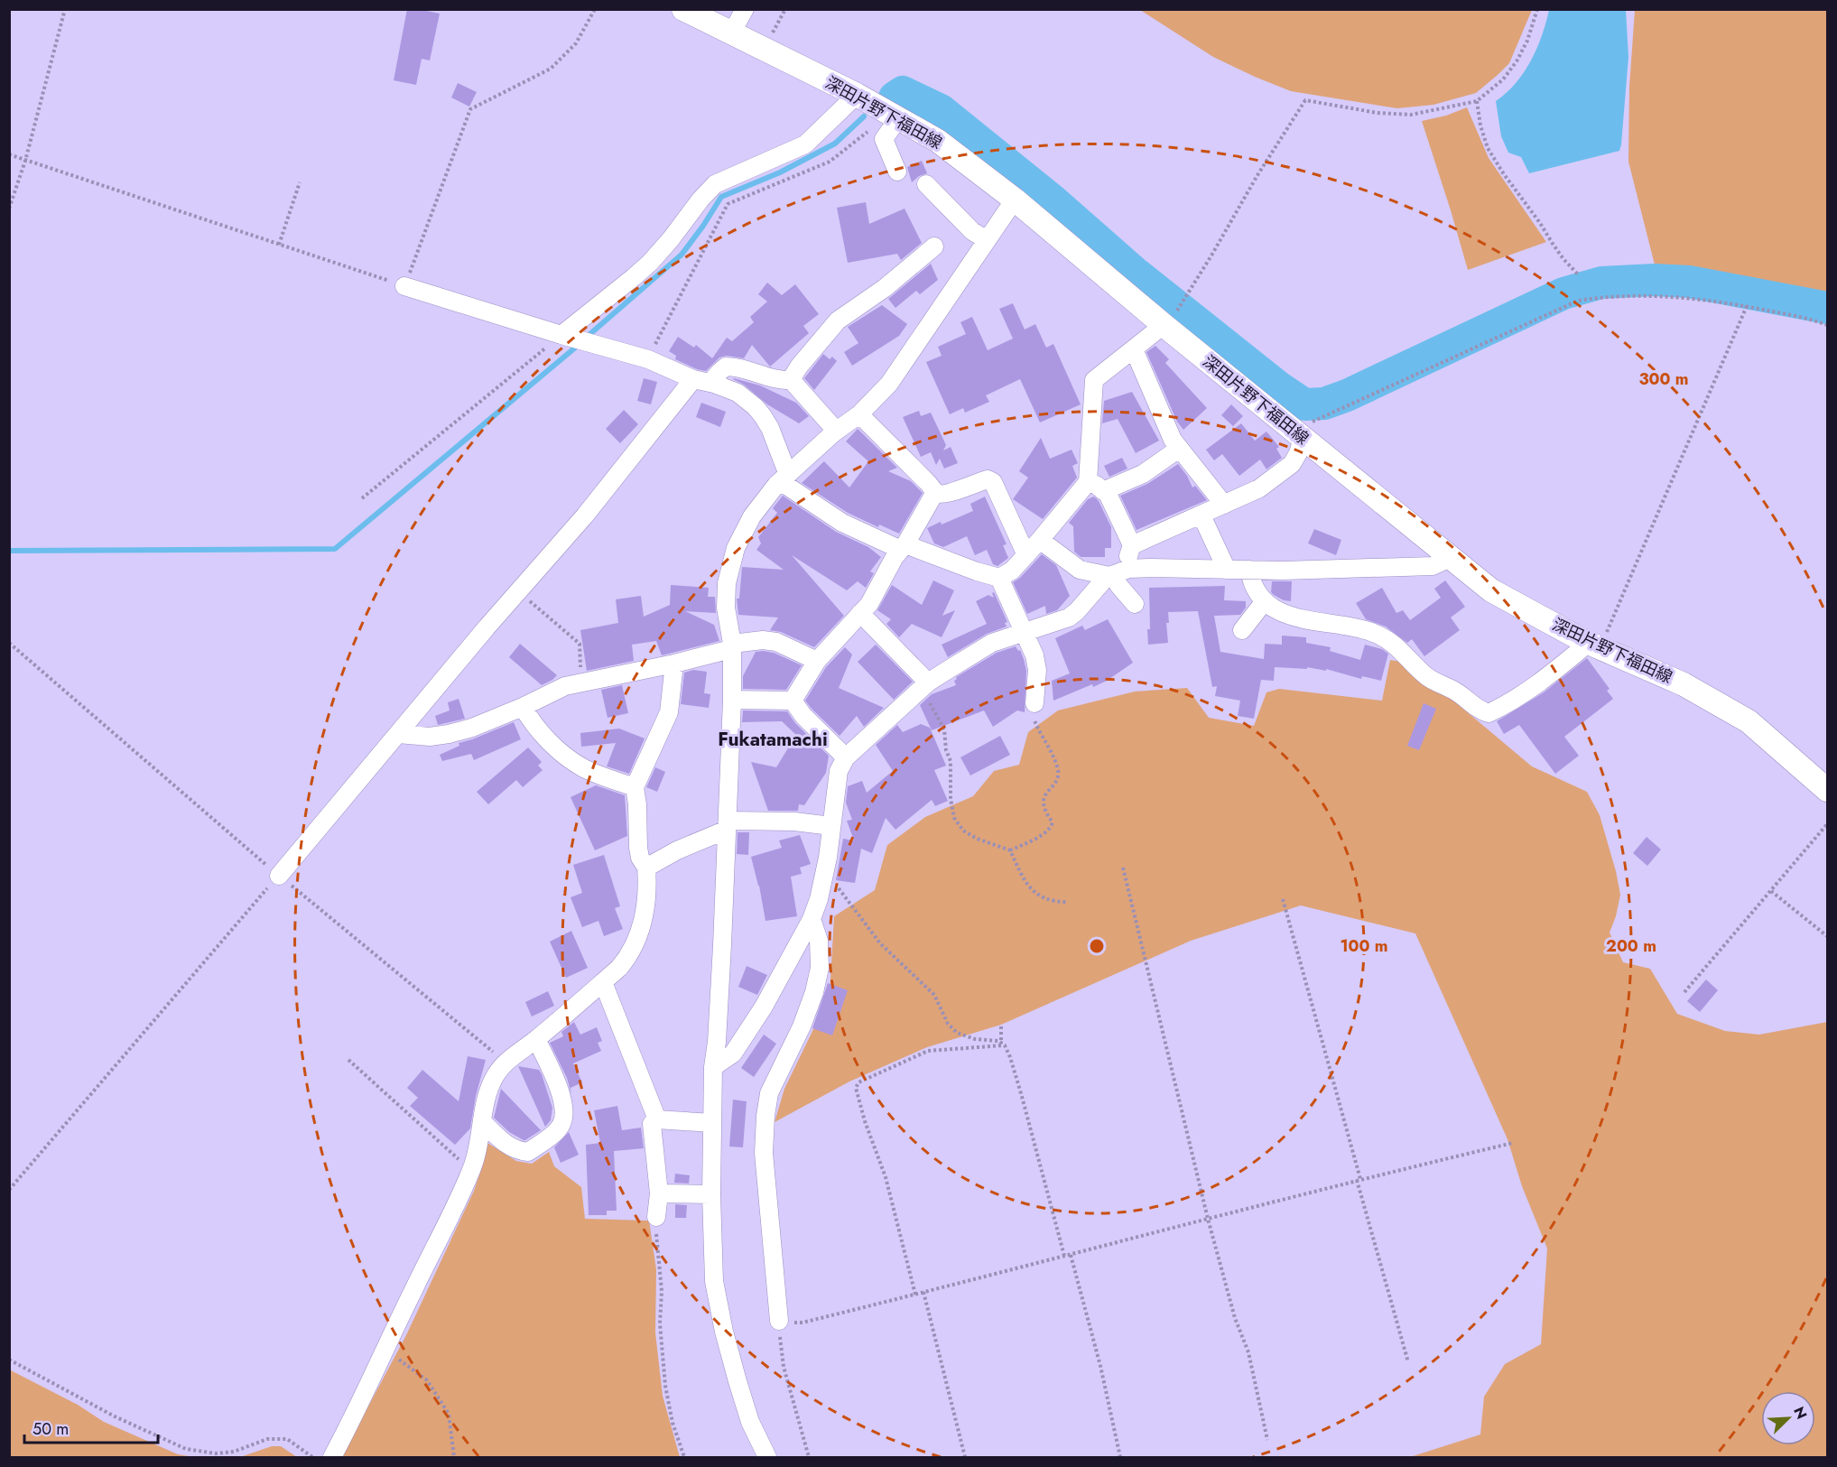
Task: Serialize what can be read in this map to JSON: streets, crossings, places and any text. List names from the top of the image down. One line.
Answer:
{"streets":{"main road":["深田片野下福田線"]},"districts":["Fukatamachi"],"scale_bar":"50 m","north":"top right","rings":["300 m","100 m","200 m"]}
